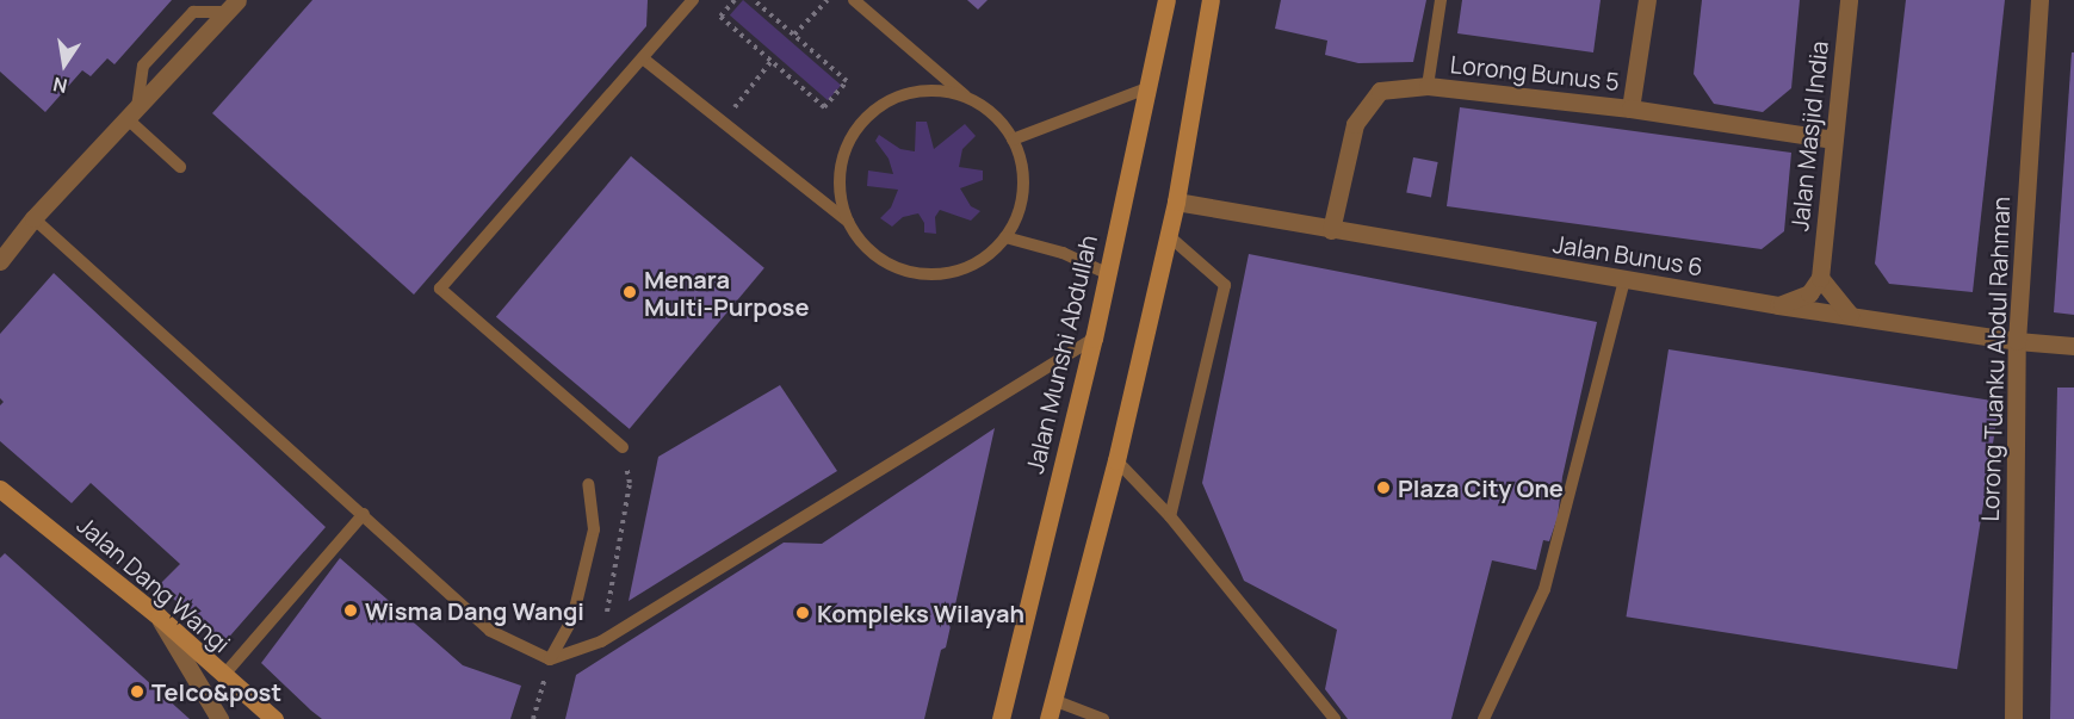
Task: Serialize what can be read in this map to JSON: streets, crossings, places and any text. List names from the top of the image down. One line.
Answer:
{"streets":{"street":["Lorong Bunus 5","Jalan Masjid India","Jalan Bunus 6","Jalan Munshi Abdullah","Lorong Tuanku Abdul Rahman","Jalan Dang Wangi"]},"crossings":[["Lorong Bunus 5","Jalan Masjid India"],["Lorong Bunus 5","Jalan Bunus 6"],["Jalan Bunus 6","Lorong Tuanku Abdul Rahman"]],"places":["Menara Multi-Purpose","Plaza City One","Wisma Dang Wangi","Kompleks Wilayah","Telco&post"],"north":"bottom"}
